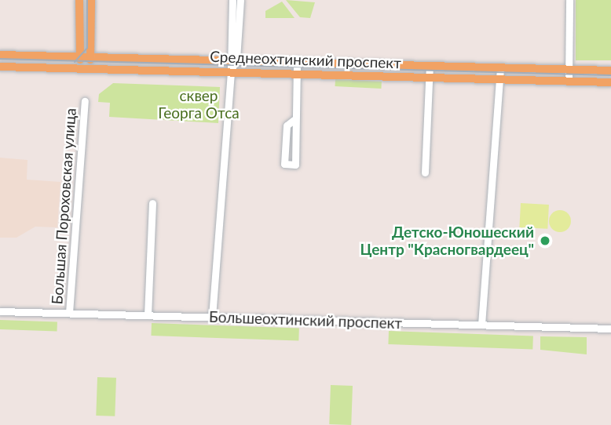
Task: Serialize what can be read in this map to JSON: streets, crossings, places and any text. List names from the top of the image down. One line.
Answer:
{"streets":{"main road":["Среднеохтинский проспект"],"street":["Большая Пороховская улица","Большеохтинский проспект"]},"crossings":[["Большая Пороховская улица","Большеохтинский проспект"]],"parks":["сквер Георга Отса"],"places":["Детско-Юношеский Центр \"Красногвардеец\""]}
